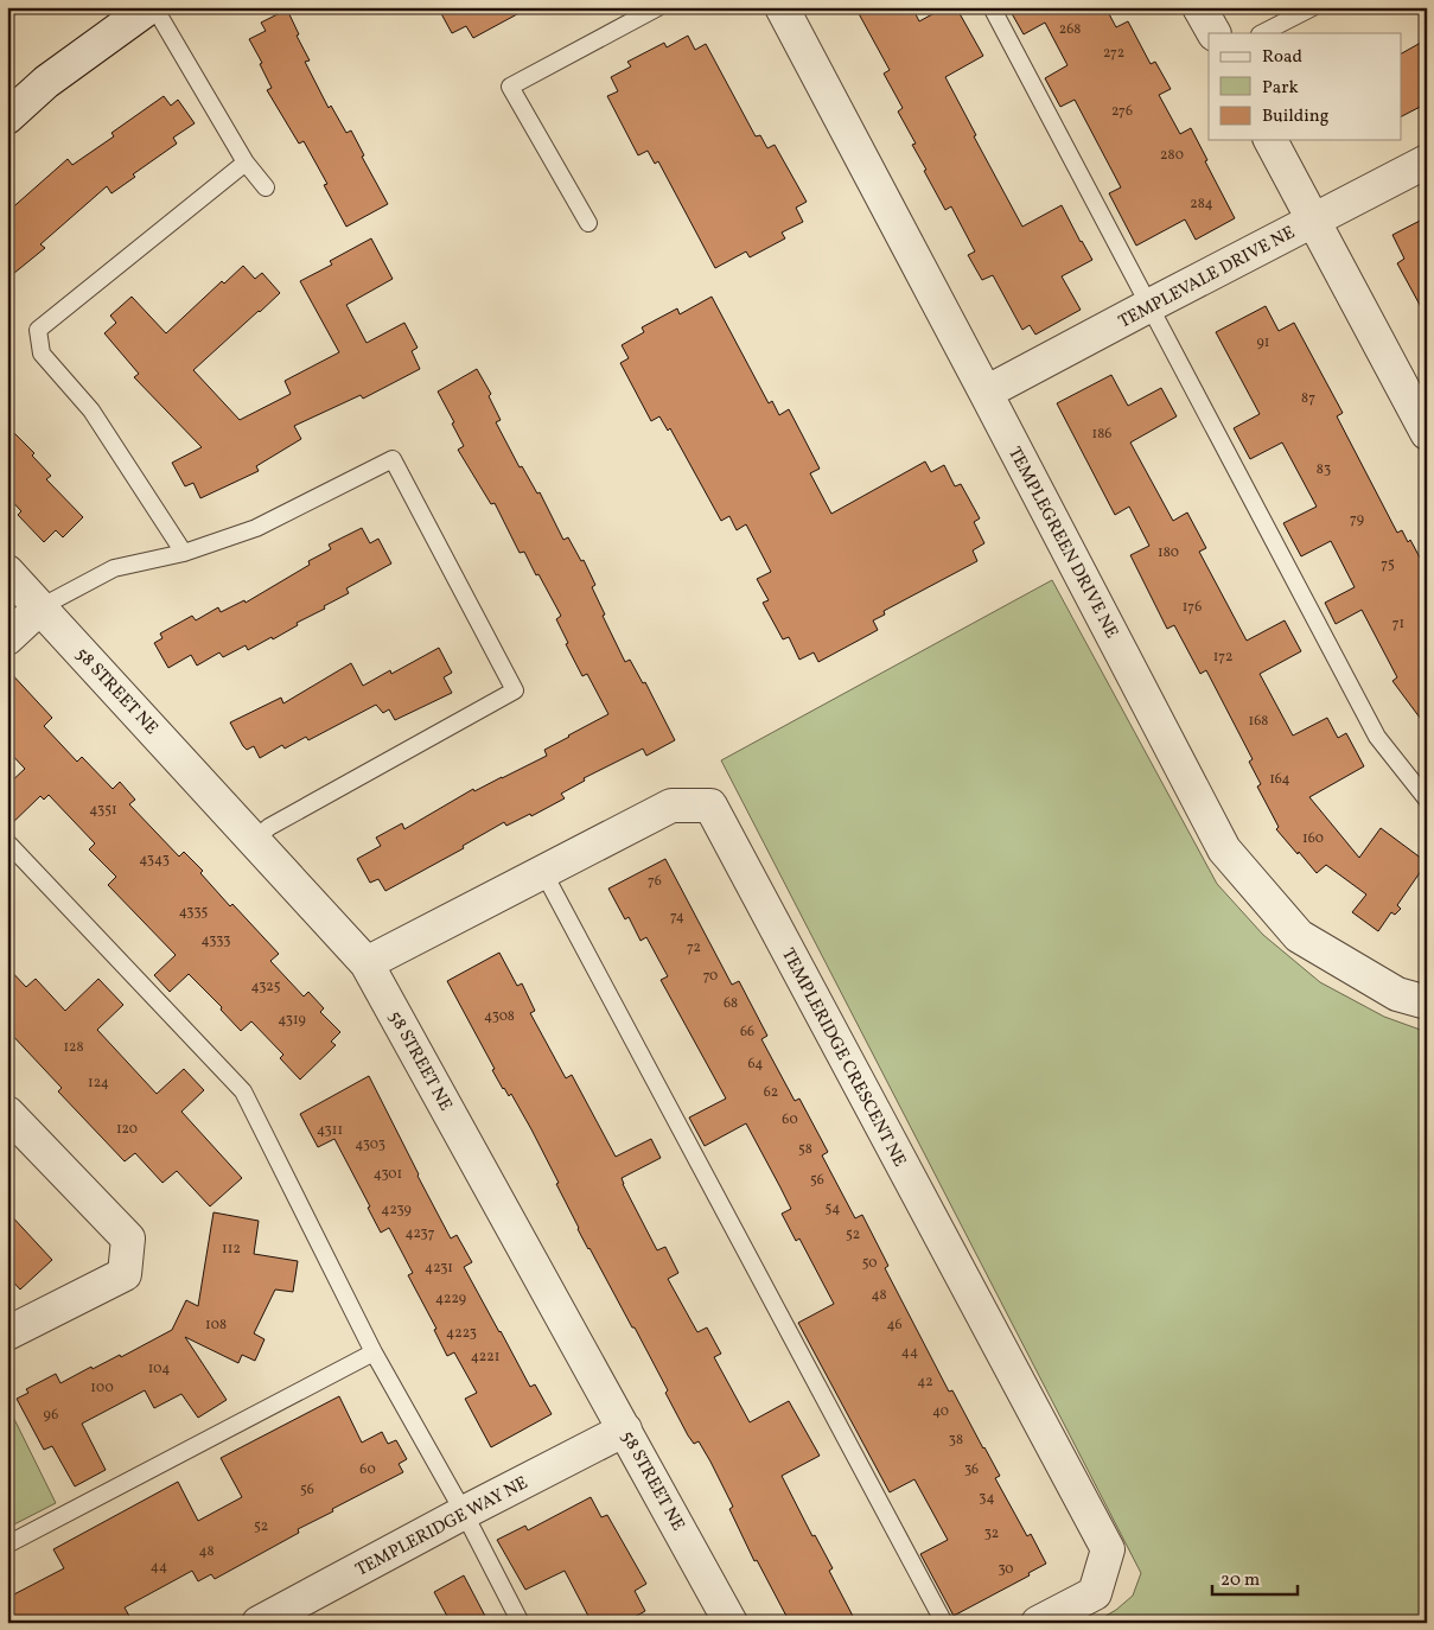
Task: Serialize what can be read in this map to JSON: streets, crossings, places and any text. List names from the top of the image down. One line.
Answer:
{"streets":{"street":["TEMPLEVALE DRIVE NE","TEMPLEGREEN DRIVE NE","58 STREET NE","TEMPLERIDGE CRESCENT NE","TEMPLERIDGE WAY NE"]},"crossings":[["TEMPLEVALE DRIVE NE","TEMPLEGREEN DRIVE NE"],["58 STREET NE","TEMPLERIDGE CRESCENT NE"],["58 STREET NE","TEMPLERIDGE WAY NE"]],"house_numbers":["268","272","276","280","284","91","87","186","83","79","180","75","176","71","172","168","164","4351","160","4343","76","4335","74","4333","72","70","4325","68","4308","4319","66","128","64","124","62","60","120","4311","4303","58","4301","56","54","4239","4237","52","112","50","4231","48","4229","108","46","4223","44","4221","104","42","100","40","96","38","60","36","56","34","52","32","48","44","30"],"legend":["Road","Park","Building"],"scale_bar":"20 m"}
